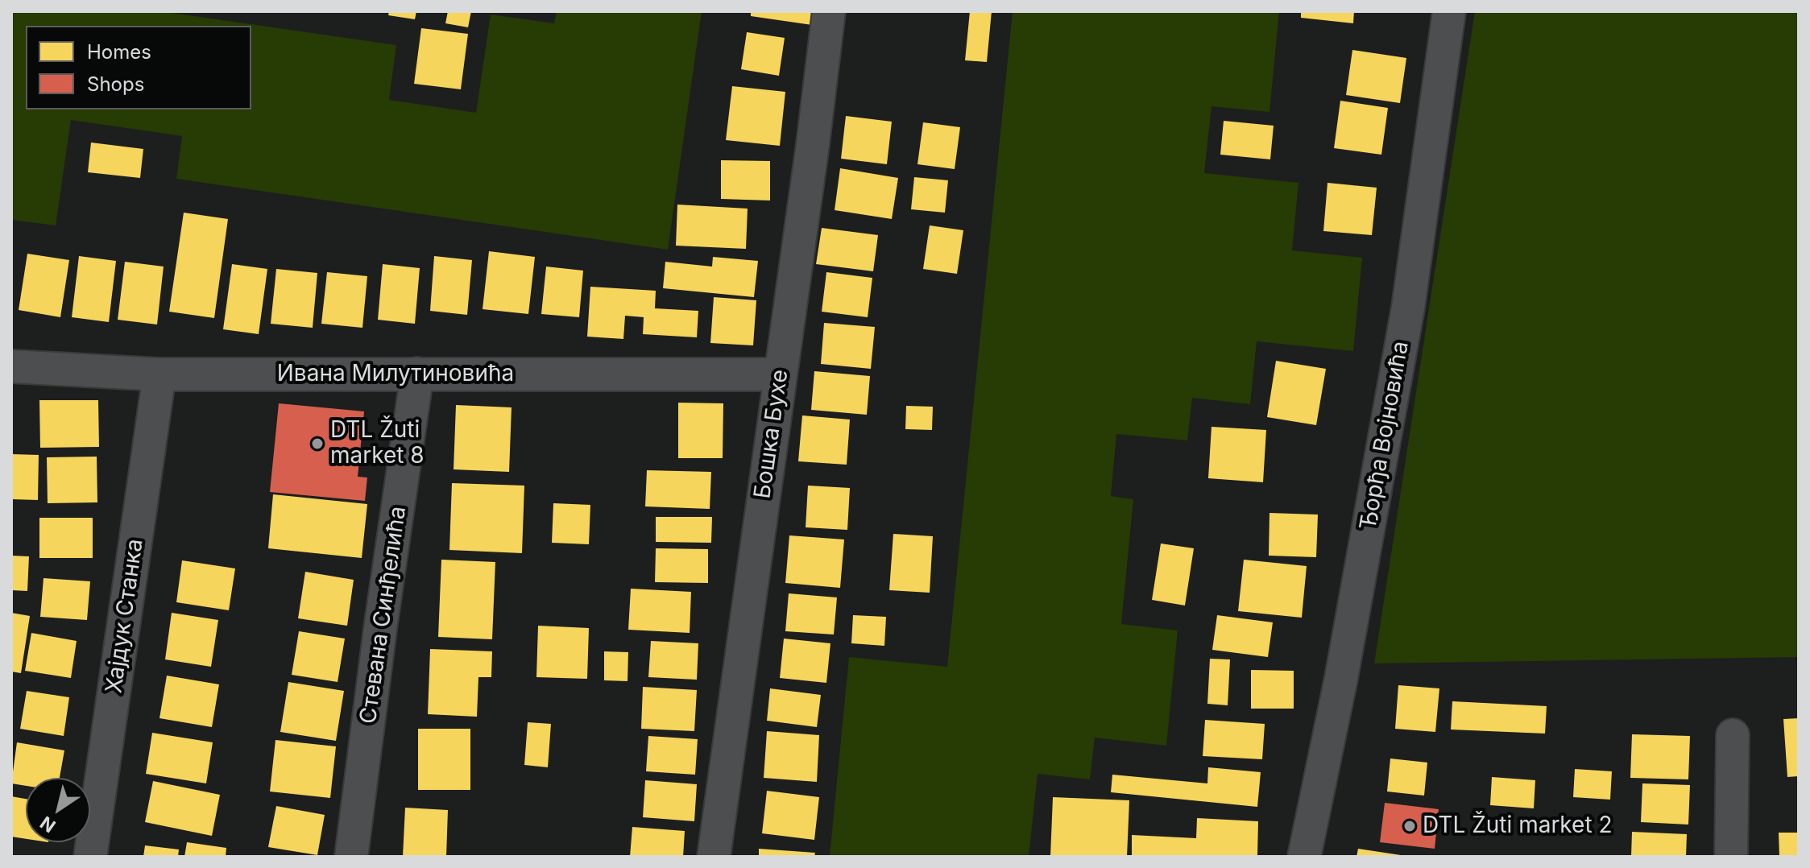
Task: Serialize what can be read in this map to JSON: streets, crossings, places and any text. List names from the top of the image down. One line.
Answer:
{"streets":{"street":["Ивана Милутиновића","Бошка Бухе","Ђорђа Војновића","Стевана Синђелића","Хајдук Станка"]},"crossings":[["Ивана Милутиновића","Бошка Бухе"],["Ивана Милутиновића","Стевана Синђелића"],["Ивана Милутиновића","Хајдук Станка"]],"places":["DTL Žuti market 8","DTL Žuti market 2"],"legend":["Homes","Shops"],"north":"bottom left"}
